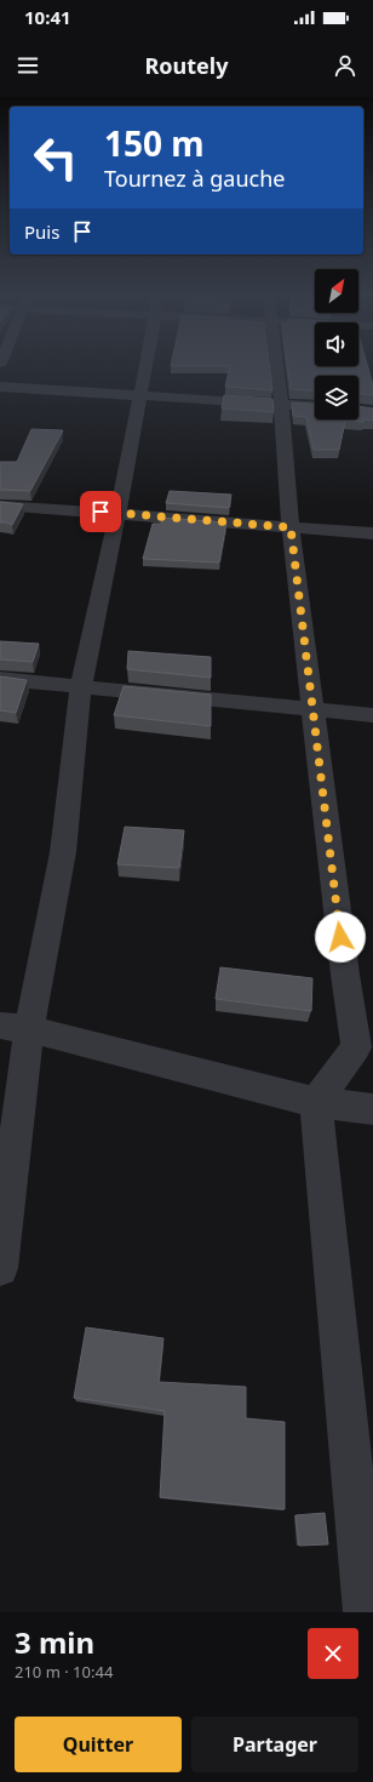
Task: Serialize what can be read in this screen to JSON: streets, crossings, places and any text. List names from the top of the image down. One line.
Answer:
{"north":"top right","page":{"status":"10:41","header":"Routely","turn":["150 m","Tournez à gauche"],"then":"Puis","heading":["3 min","210 m · 10:44"],"buttons":["Quitter","Partager"]}}
